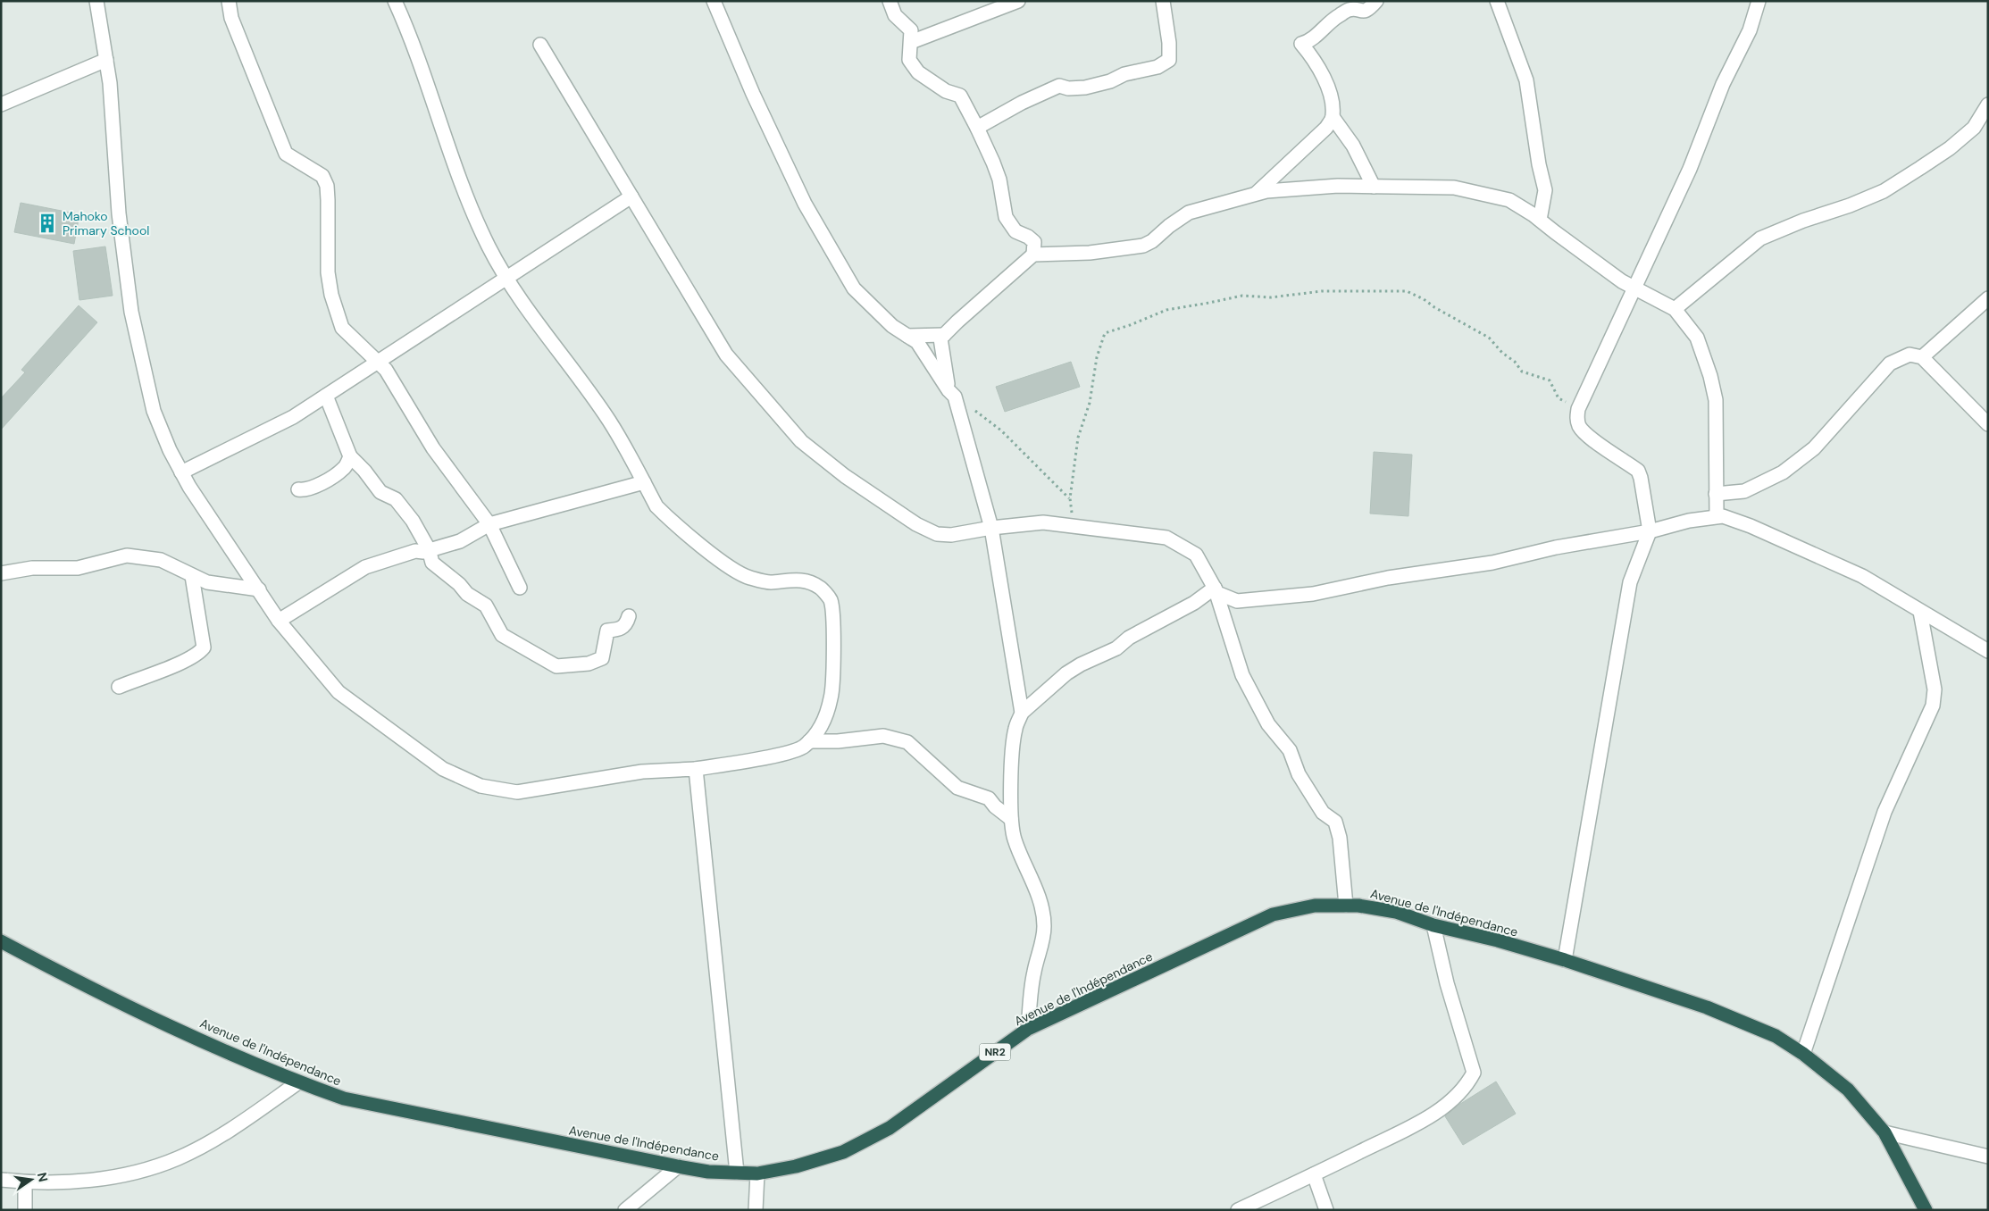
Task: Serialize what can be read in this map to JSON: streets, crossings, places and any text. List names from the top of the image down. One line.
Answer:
{"streets":{"highway":["Avenue de l'Indépendance","NR2"]},"places":{"building":["Mahoko Primary School"]},"north":"right"}
